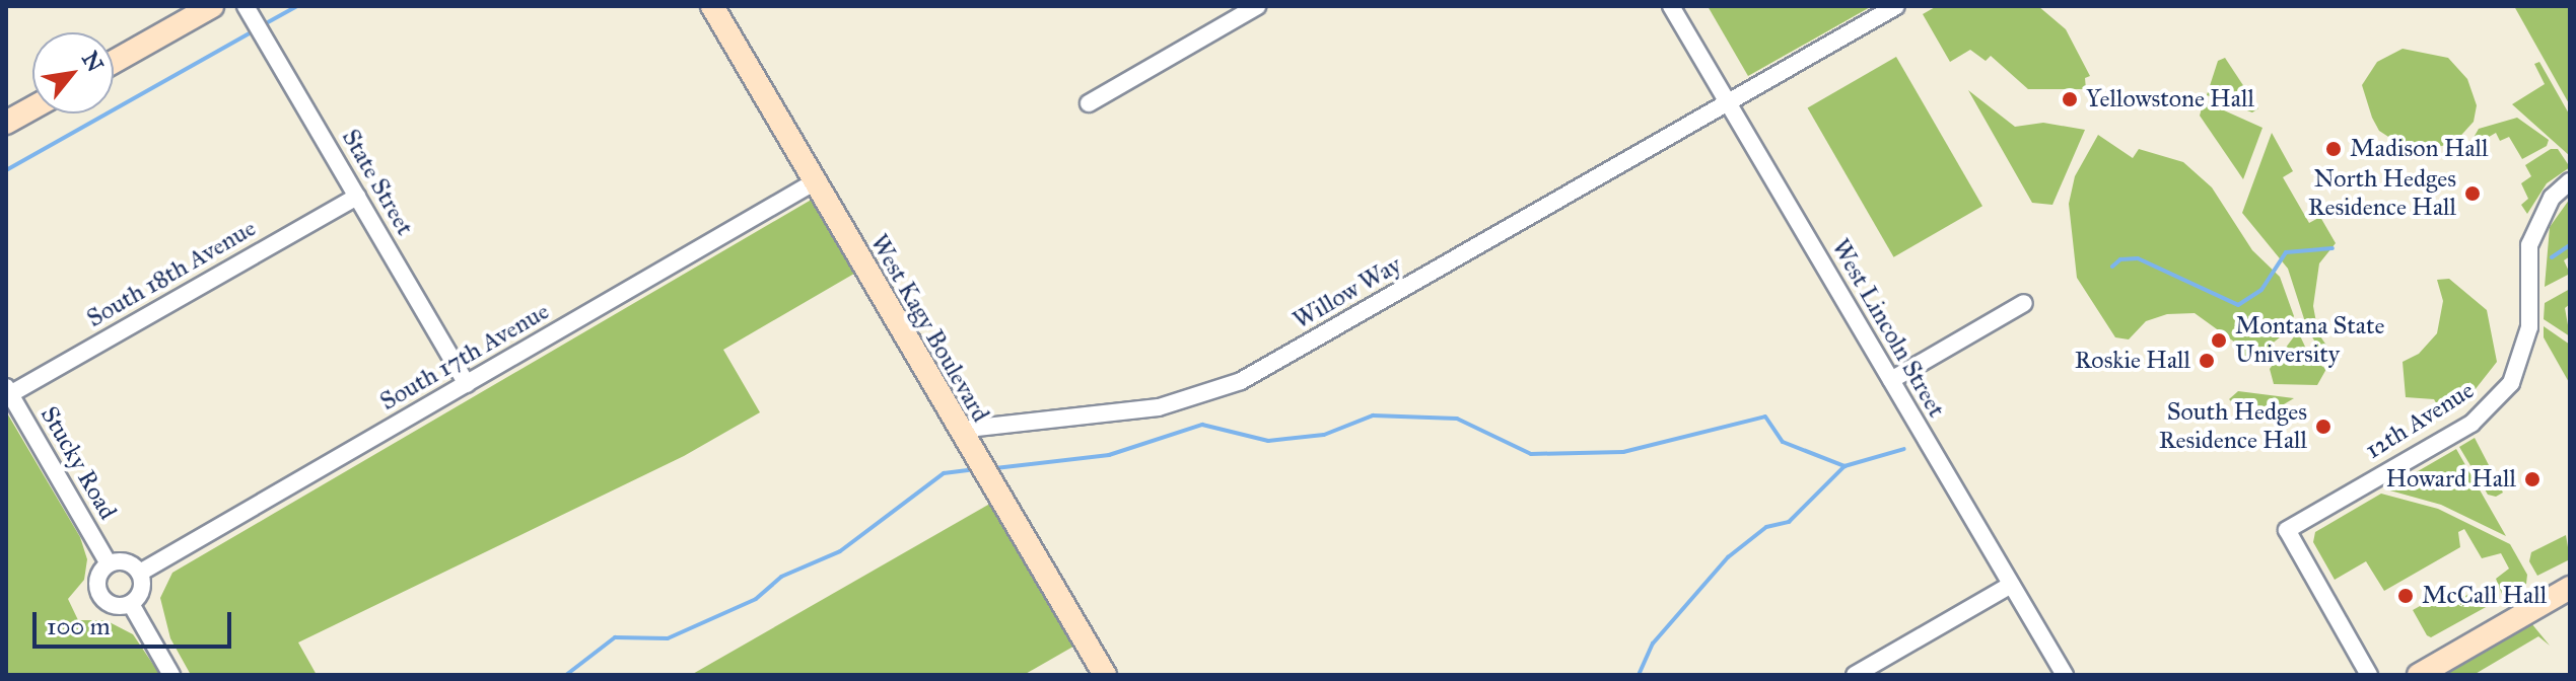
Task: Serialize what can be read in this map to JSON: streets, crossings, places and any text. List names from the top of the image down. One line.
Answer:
{"streets":{"main road":["West Kagy Boulevard"],"street":["State Street","South 18th Avenue","Willow Way","West Lincoln Street","South 17th Avenue","12th Avenue","Stucky Road"]},"crossings":[["State Street","South 18th Avenue"],["State Street","South 17th Avenue"],["South 18th Avenue","Stucky Road"],["Willow Way","West Kagy Boulevard"],["Willow Way","West Lincoln Street"],["West Kagy Boulevard","South 17th Avenue"],["South 17th Avenue","Stucky Road"]],"places":["Yellowstone Hall","Madison Hall","North Hedges Residence Hall","Montana State University","Roskie Hall","South Hedges Residence Hall","Howard Hall","McCall Hall"],"scale_bar":"100 m","north":"top right"}
